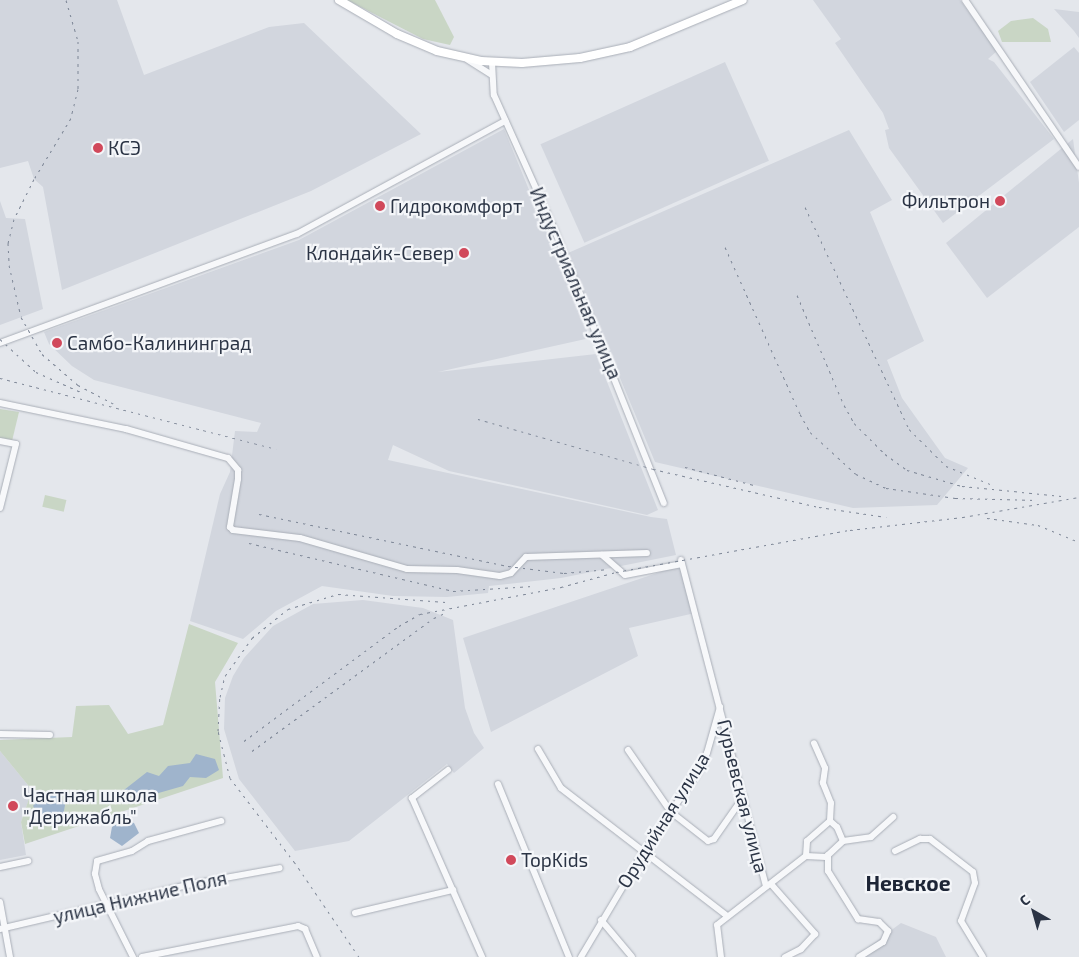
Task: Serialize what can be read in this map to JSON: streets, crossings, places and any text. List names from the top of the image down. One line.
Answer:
{"streets":{"street":["Индустриальная улица","Гурьевская улица","Орудийная улица","улица Нижние Поля"]},"crossings":[["Гурьевская улица","Орудийная улица"]],"districts":["Невское"],"places":["КСЭ","Фильтрон","Гидрокомфорт","Клондайк-Север","Самбо-Калининград","Частная школа \"Дерижабль\"","TopKids"],"north":"top left"}
